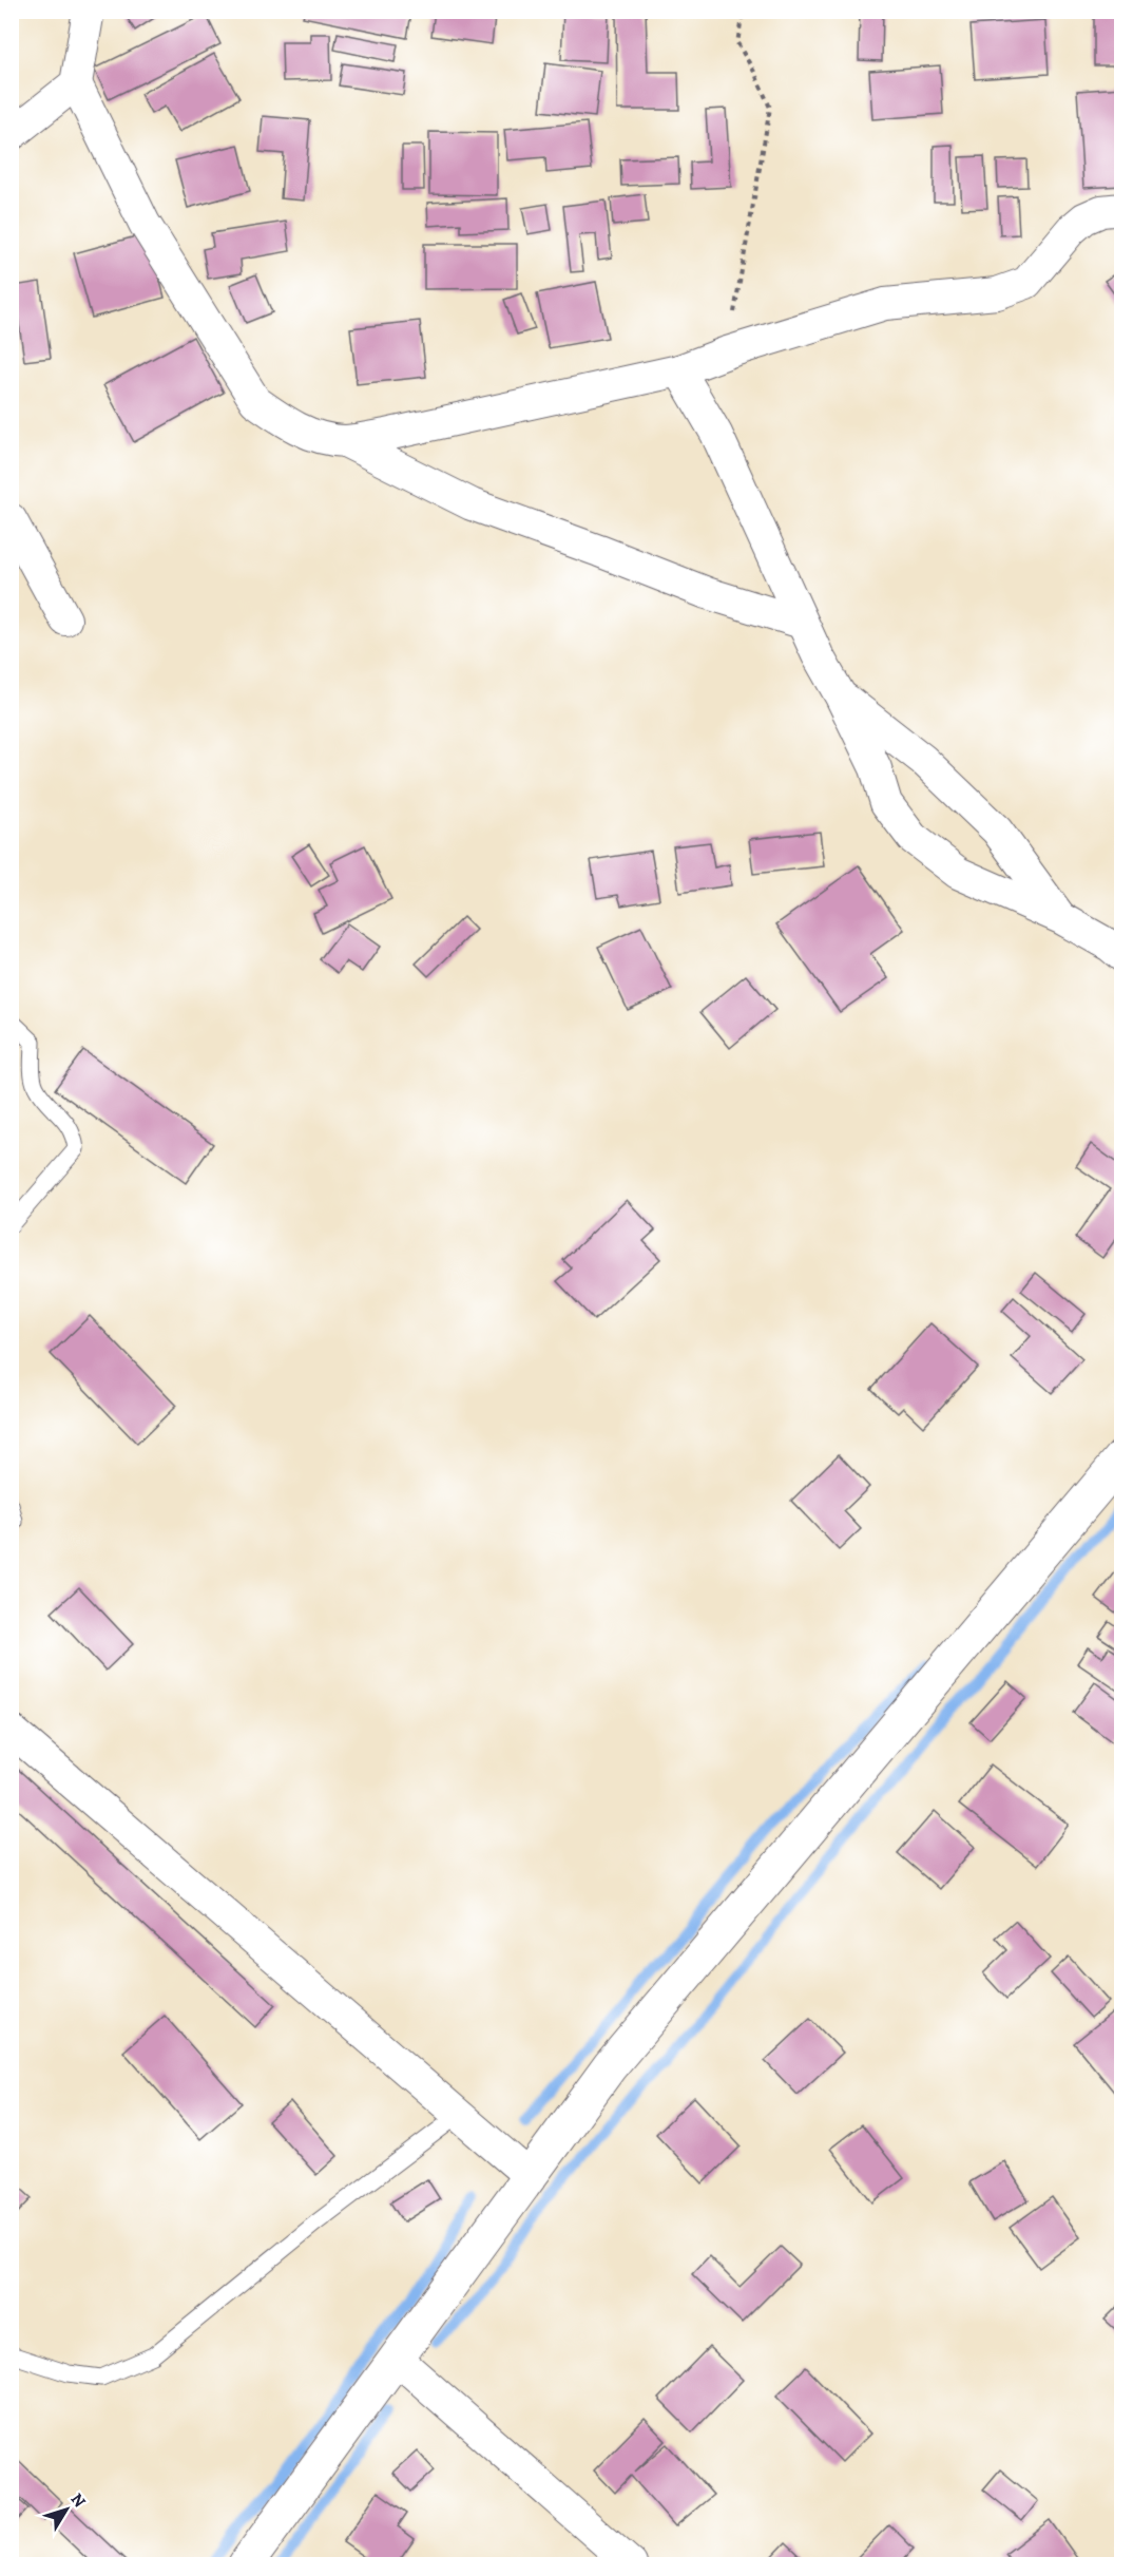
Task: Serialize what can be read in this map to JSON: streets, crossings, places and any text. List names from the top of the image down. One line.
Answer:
{"north":"top right"}
